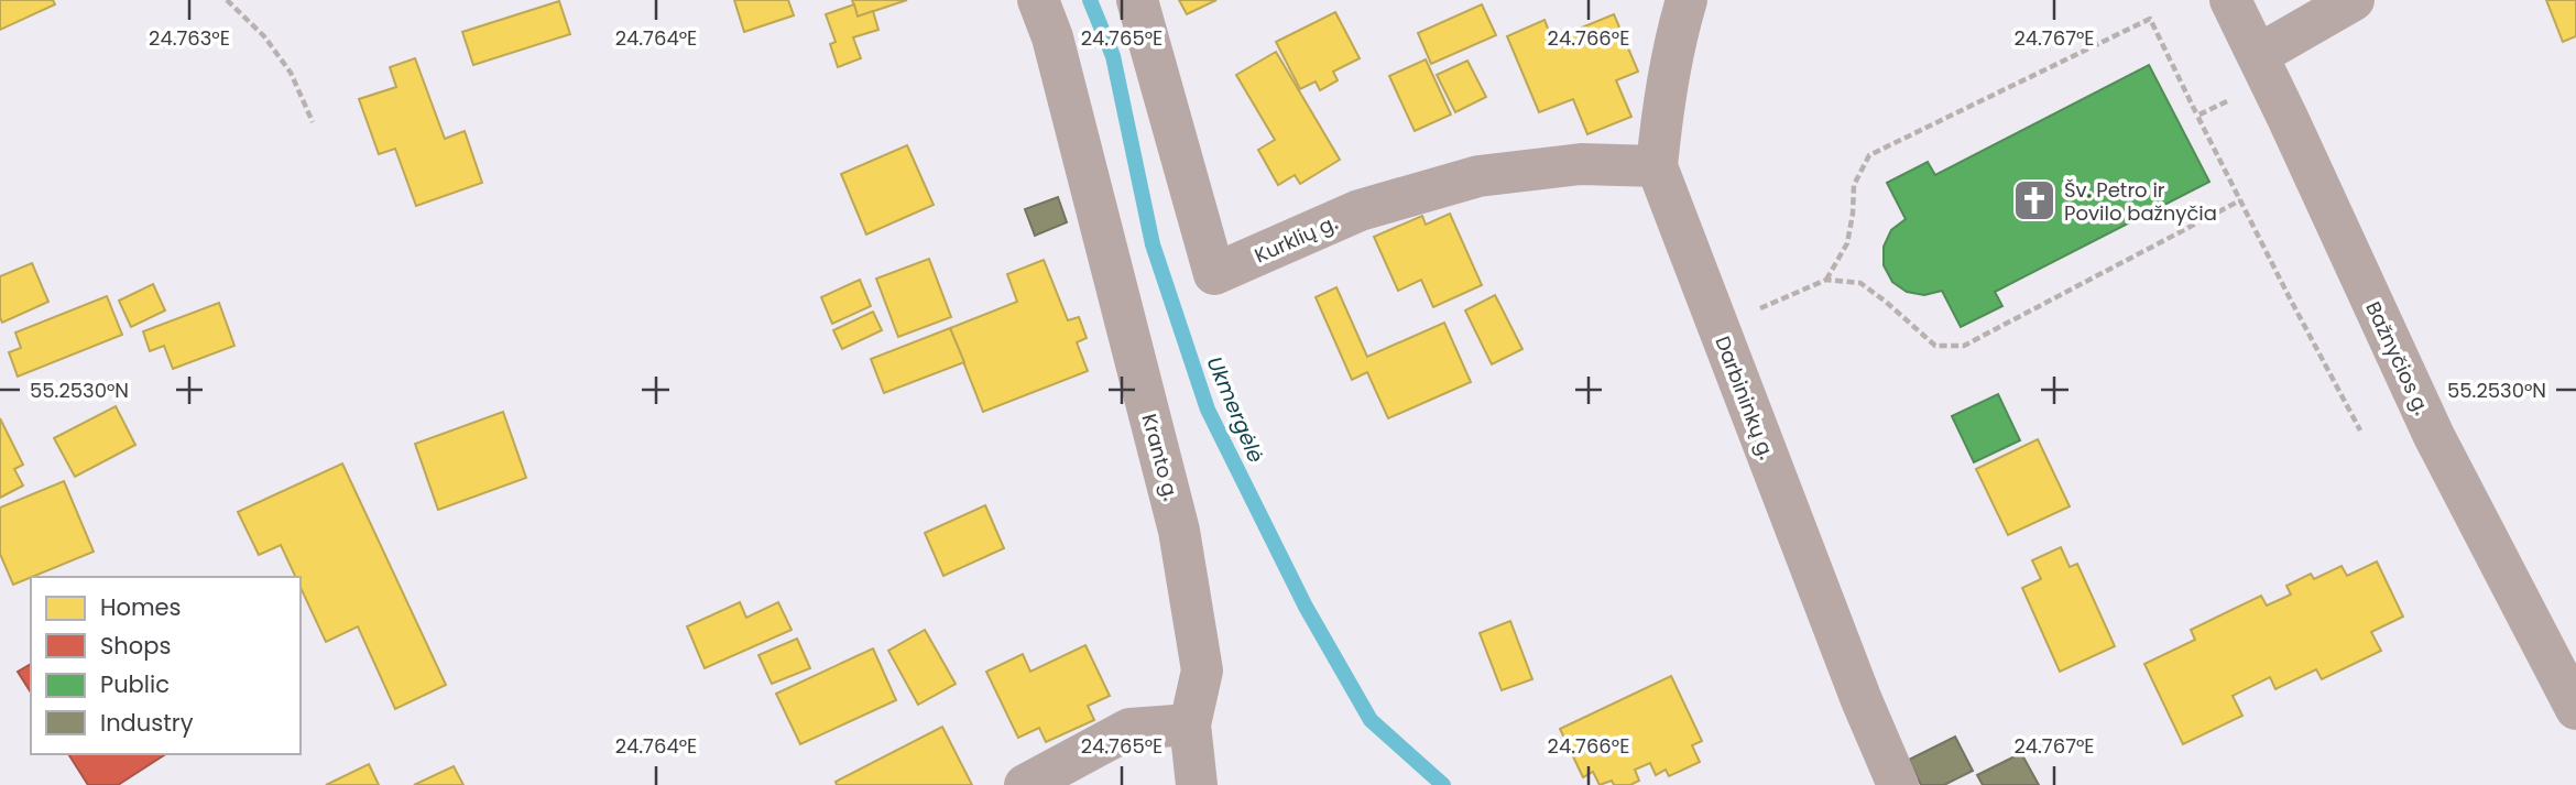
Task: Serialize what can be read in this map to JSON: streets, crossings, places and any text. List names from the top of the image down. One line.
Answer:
{"streets":{"street":["Kurklių g.","Bažnyčios g.","Darbininkų g.","Kranto g."]},"crossings":[["Kurklių g.","Darbininkų g."]],"water":["Ukmergėlė"],"places":{"church":["Šv. Petro ir Povilo bažnyčia"]},"legend":["Homes","Shops","Public","Industry"],"coordinates":["24.763°E","24.764°E","24.765°E","24.766°E","24.767°E","55.2530°N"]}
